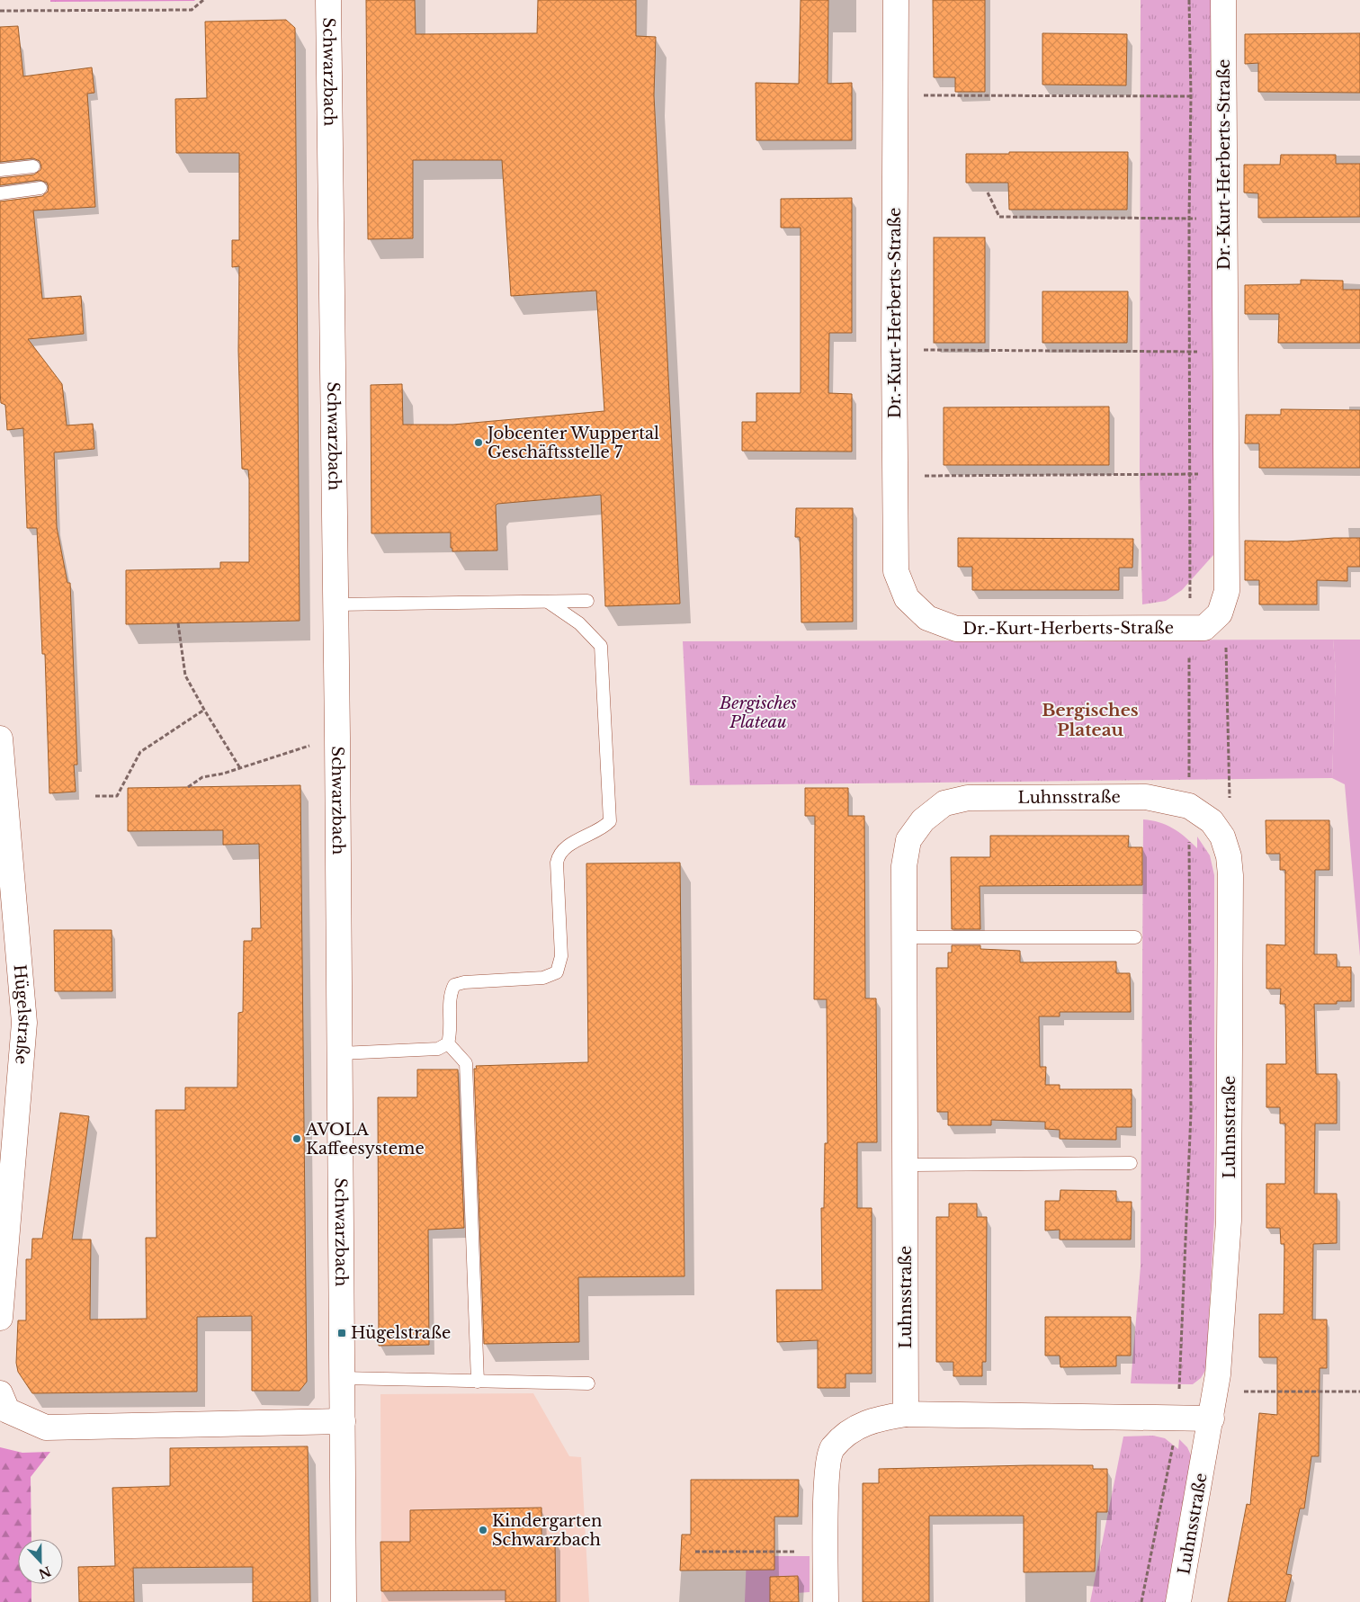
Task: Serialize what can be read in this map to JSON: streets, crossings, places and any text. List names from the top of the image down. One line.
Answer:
{"streets":{"street":["Schwarzbach","Dr.-Kurt-Herberts-Straße","Luhnsstraße","Hügelstraße"]},"districts":["Bergisches Plateau"],"parks":["Bergisches Plateau"],"places":{"other":["Jobcenter Wuppertal Geschäftsstelle 7","AVOLA Kaffeesysteme","Kindergarten Schwarzbach"],"transit":["Hügelstraße"]},"north":"bottom"}
